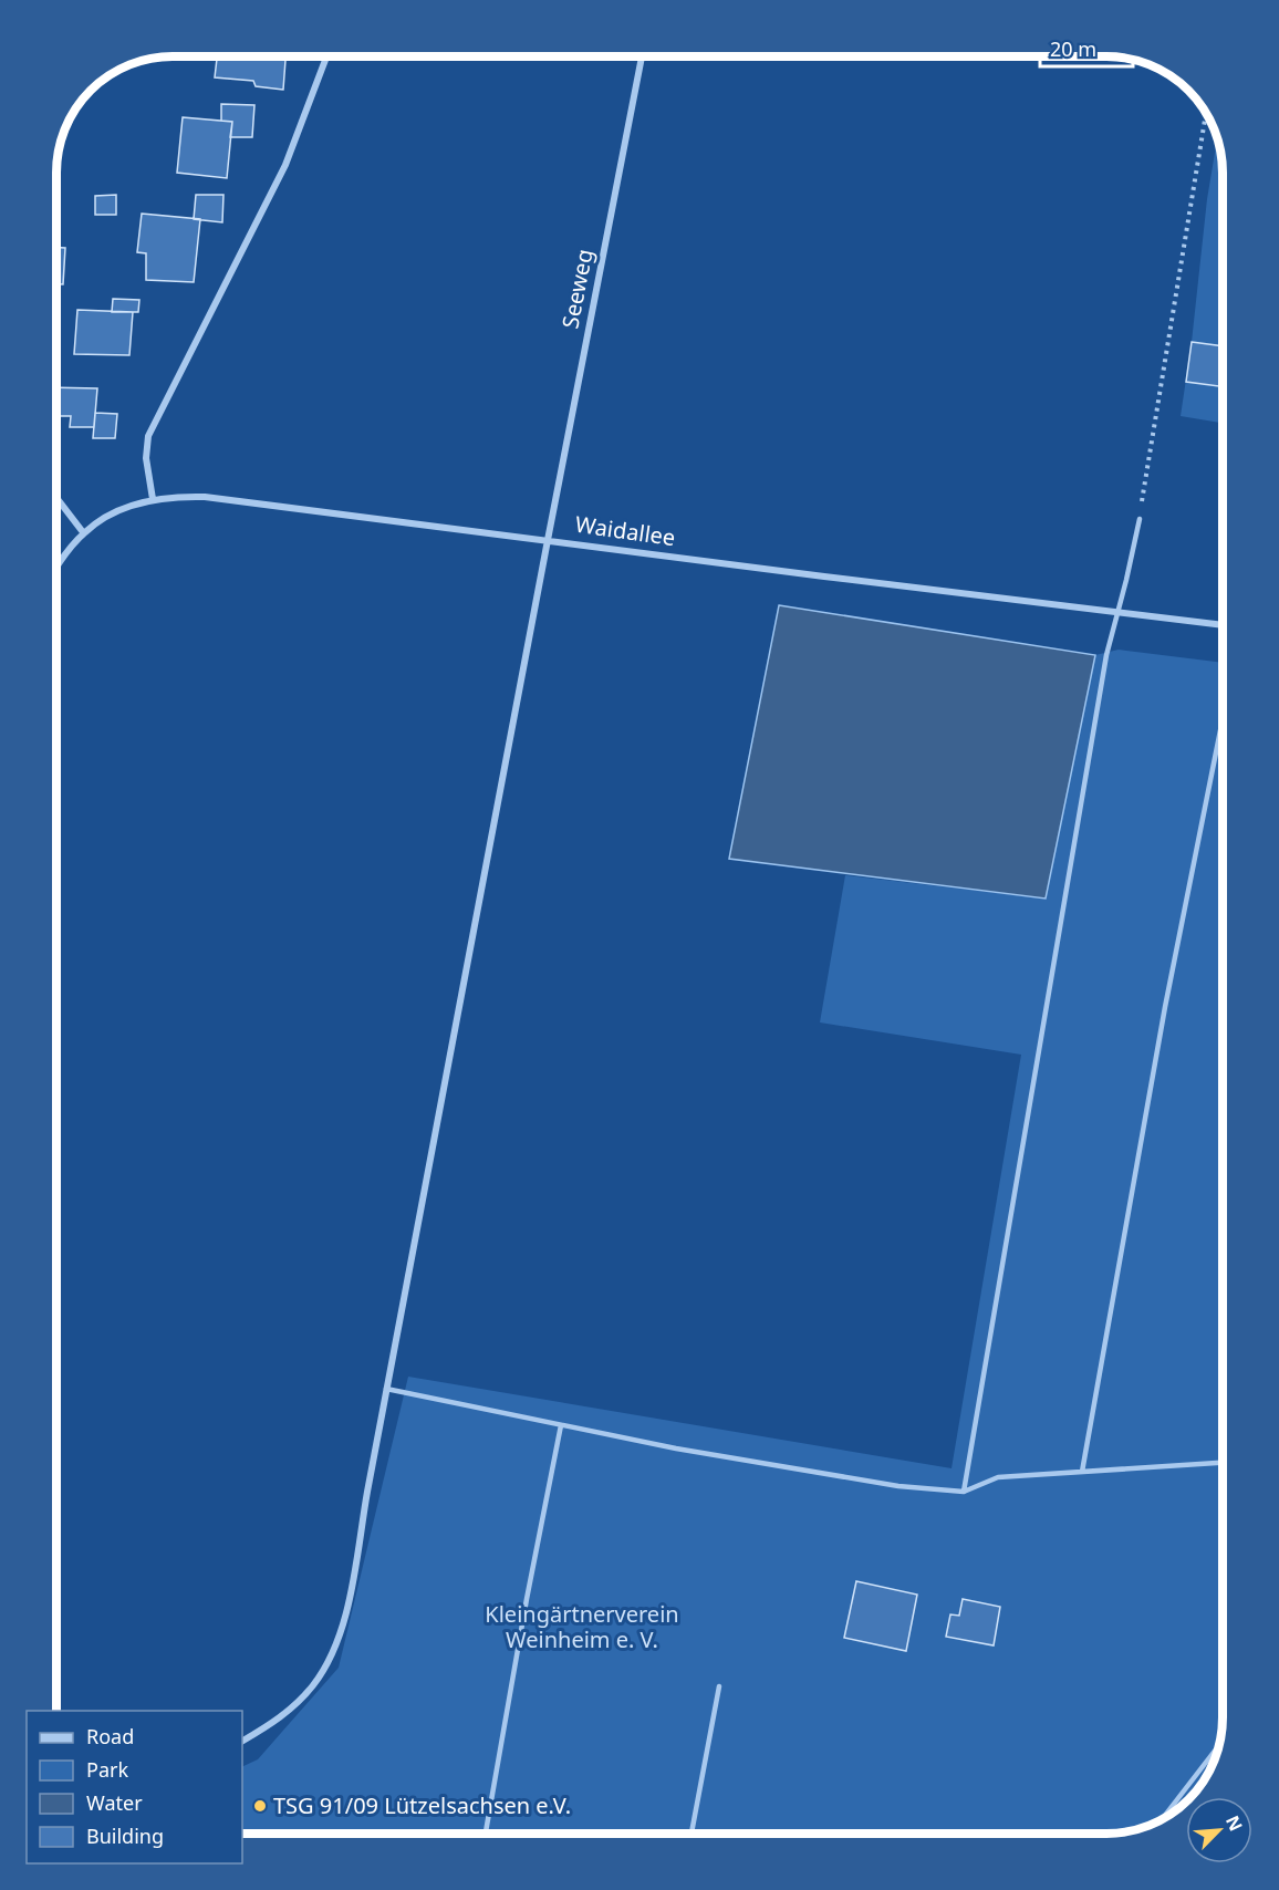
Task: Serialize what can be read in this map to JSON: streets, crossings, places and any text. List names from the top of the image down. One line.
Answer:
{"streets":{"street":["Seeweg","Waidallee"]},"crossings":[["Seeweg","Waidallee"]],"parks":["Kleingärtnerverein Weinheim e. V."],"places":["TSG 91/09 Lützelsachsen e.V."],"legend":["Road","Park","Water","Building"],"scale_bar":"20 m","north":"top right"}
